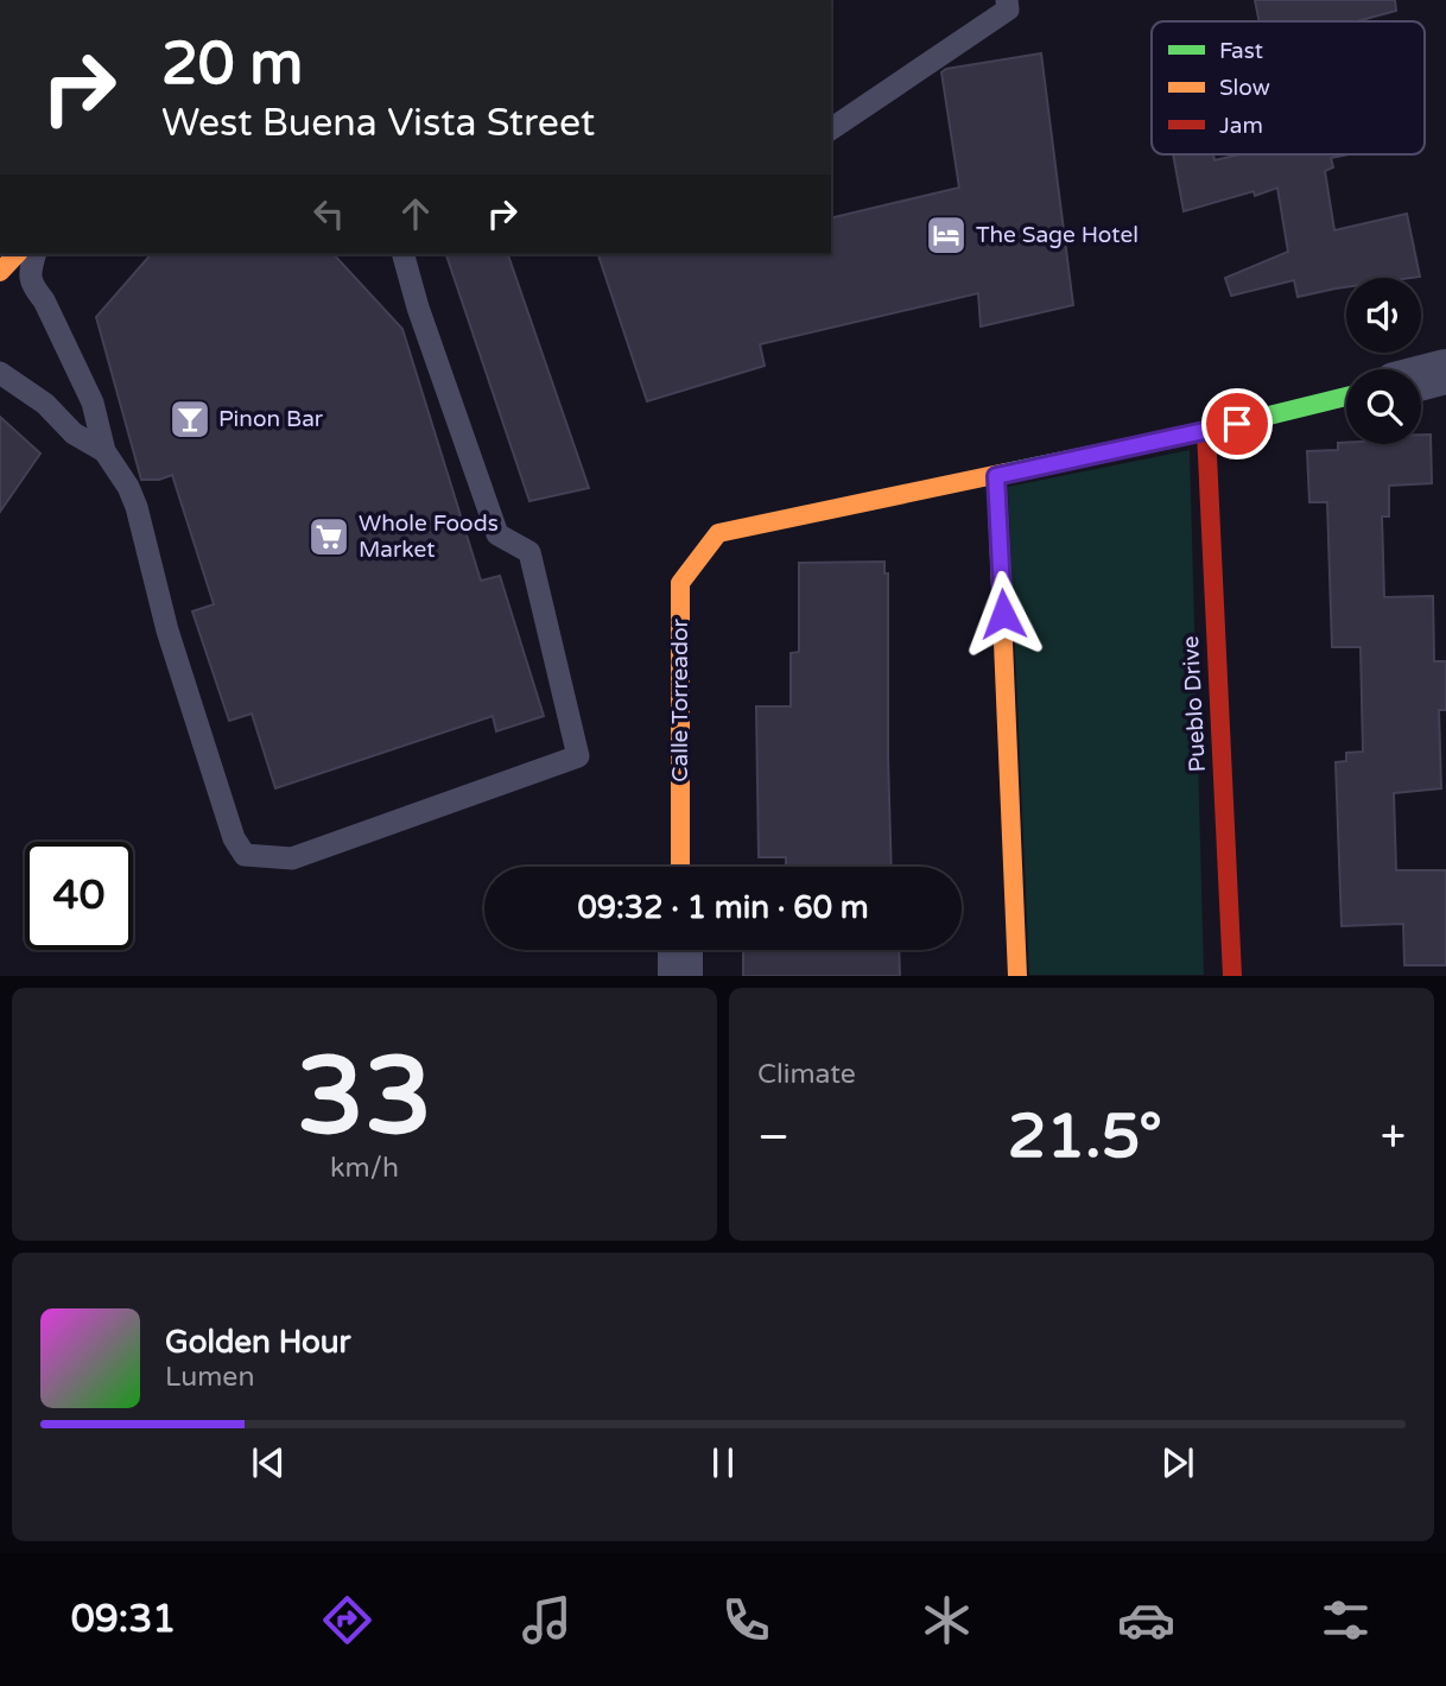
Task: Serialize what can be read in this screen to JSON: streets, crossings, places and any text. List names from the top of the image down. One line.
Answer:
{"streets":{"street":["Calle Torreador","Pueblo Drive"]},"places":{"hotel":["The Sage Hotel"],"bar":["Pinon Bar"],"supermarket":["Whole Foods Market"]},"legend":["Fast","Slow","Jam"],"page":{"turn":["20 m","West Buena Vista Street"],"limit":"40","trip":"09:32 · 1 min · 60 m","tile":[["33","km/h"],"Climate"],"heat":["−","21.5°","+"],"song":["Golden Hour","Lumen"],"tabs":"09:31"}}
